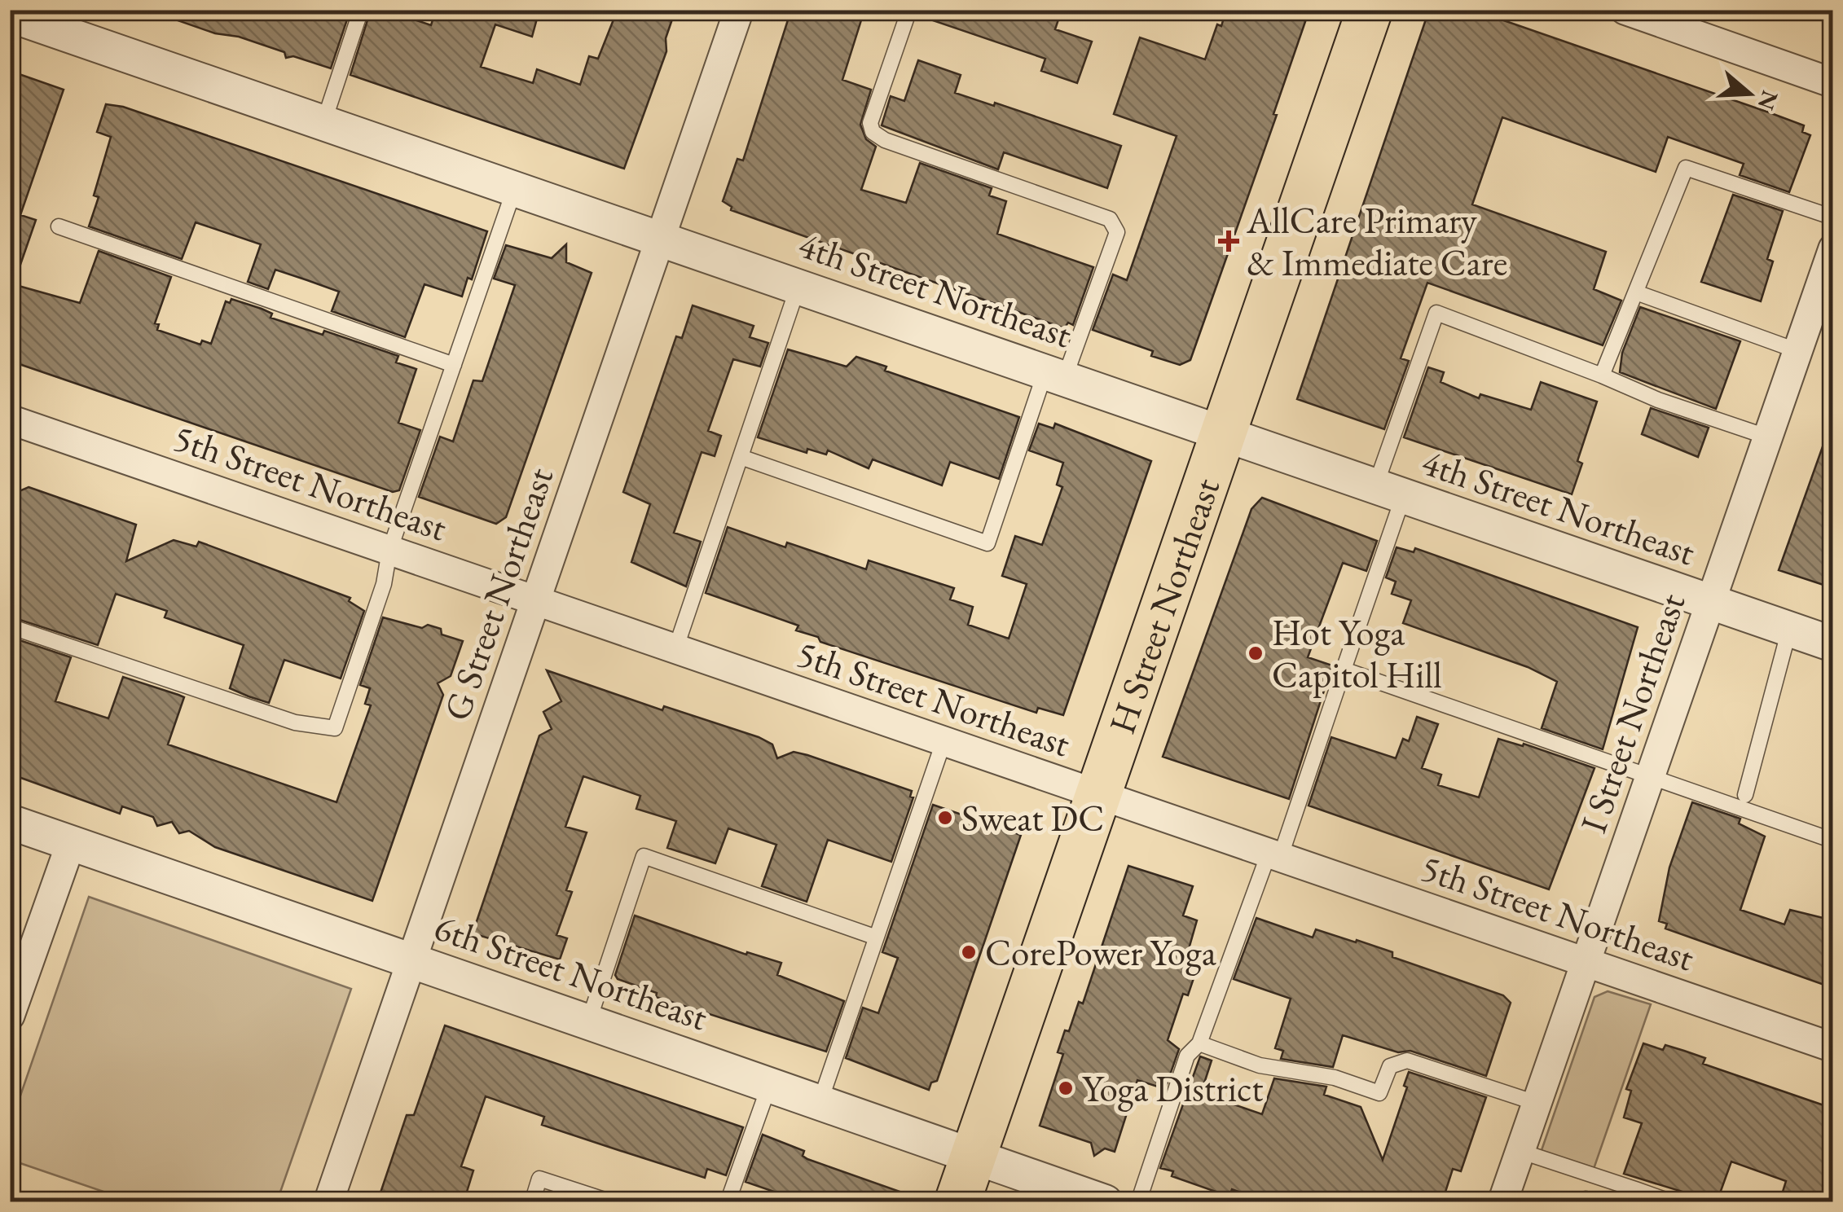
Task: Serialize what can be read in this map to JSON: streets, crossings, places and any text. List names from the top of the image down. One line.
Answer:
{"streets":{"main road":["H Street Northeast"],"street":["4th Street Northeast","5th Street Northeast","G Street Northeast","I Street Northeast","6th Street Northeast"]},"crossings":[["4th Street Northeast","G Street Northeast"],["4th Street Northeast","H Street Northeast"],["4th Street Northeast","I Street Northeast"],["5th Street Northeast","G Street Northeast"],["5th Street Northeast","H Street Northeast"],["5th Street Northeast","I Street Northeast"],["G Street Northeast","6th Street Northeast"],["H Street Northeast","6th Street Northeast"]],"places":{"health":["AllCare Primary & Immediate Care"],"other":["Hot Yoga Capitol Hill","Sweat DC","CorePower Yoga","Yoga District"]},"north":"right"}
